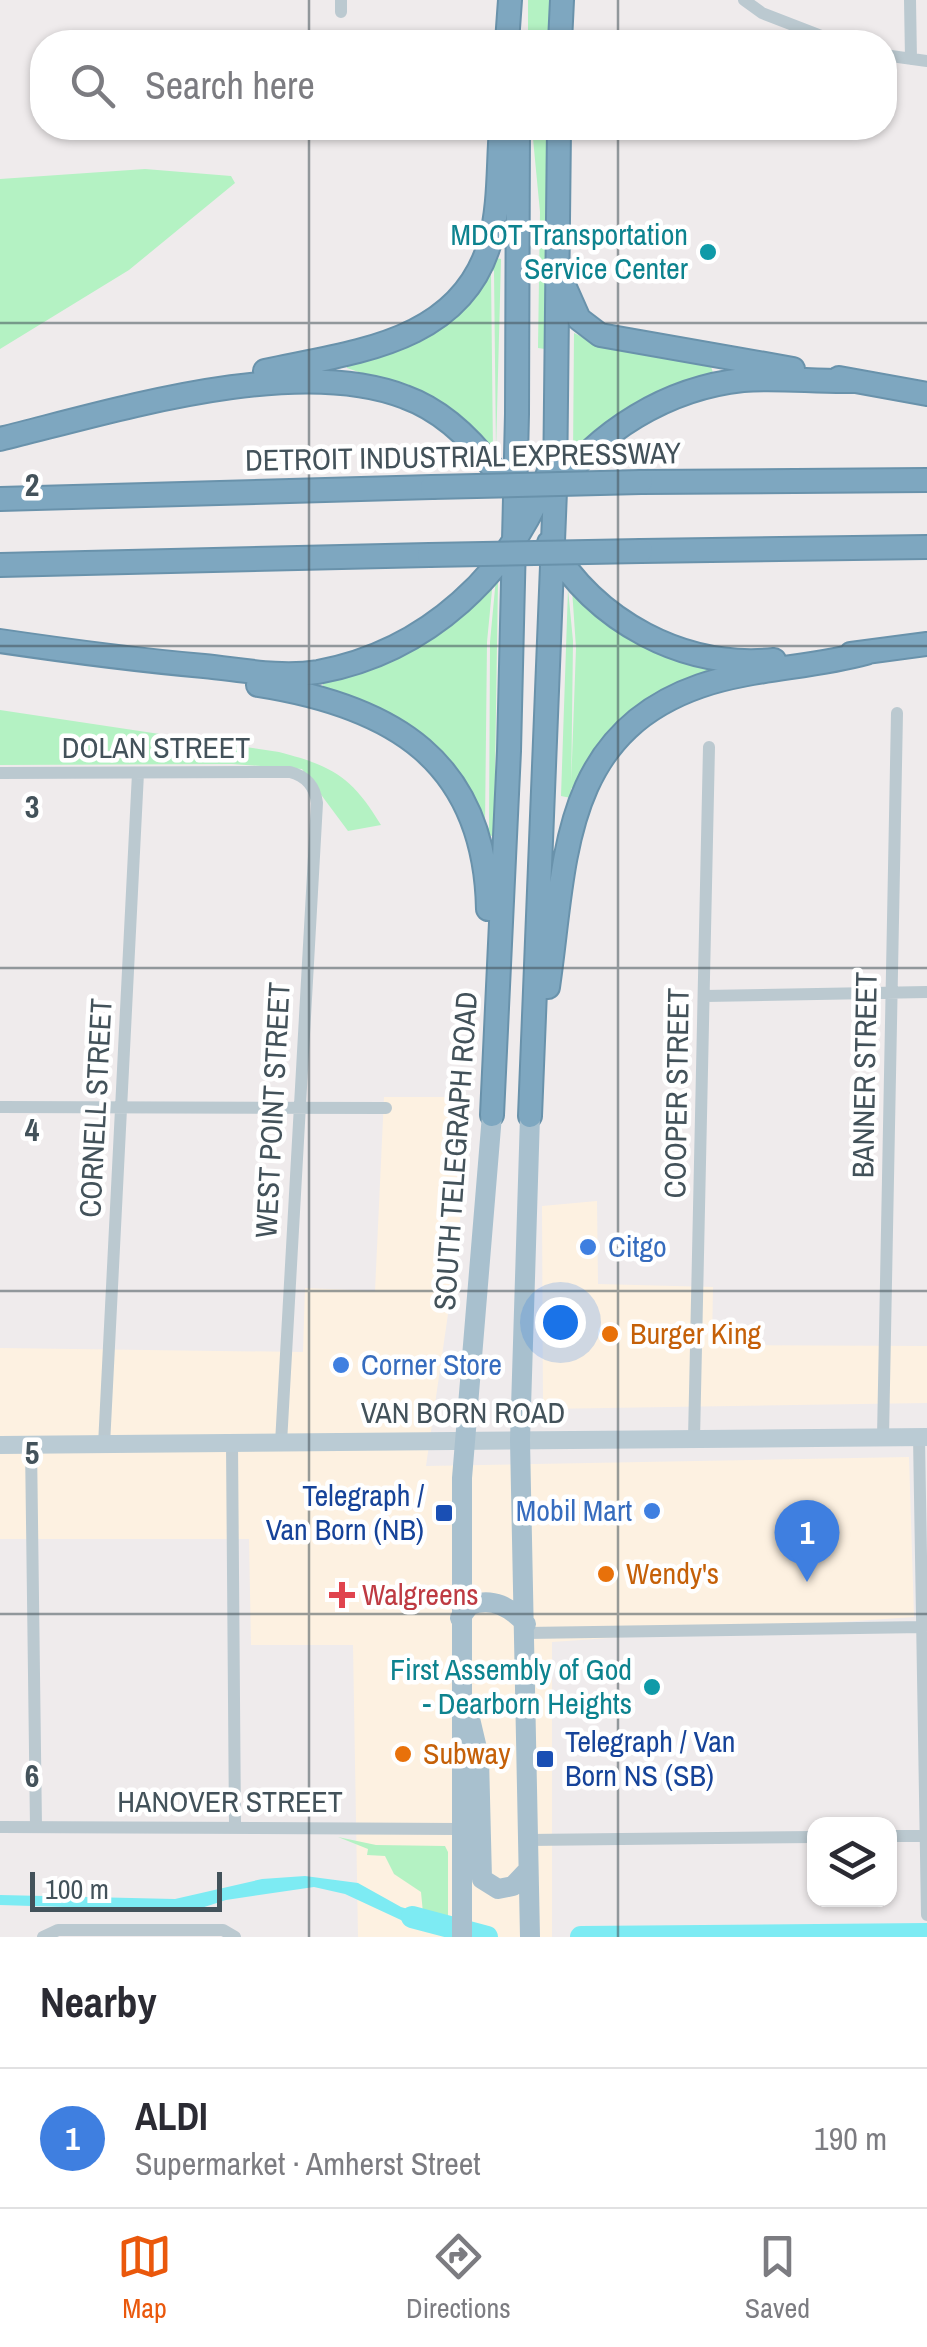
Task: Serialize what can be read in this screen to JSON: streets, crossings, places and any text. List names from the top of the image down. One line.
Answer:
{"streets":{"highway":["DETROIT INDUSTRIAL EXPRESSWAY","SOUTH TELEGRAPH ROAD"],"main road":["VAN BORN ROAD"],"street":["DOLAN STREET","BANNER STREET","COOPER STREET","CORNELL STREET","WEST POINT STREET","HANOVER STREET"]},"crossings":[["DOLAN STREET","CORNELL STREET"],["DOLAN STREET","WEST POINT STREET"],["BANNER STREET","VAN BORN ROAD"],["COOPER STREET","VAN BORN ROAD"],["CORNELL STREET","VAN BORN ROAD"],["WEST POINT STREET","VAN BORN ROAD"],["SOUTH TELEGRAPH ROAD","VAN BORN ROAD"],["SOUTH TELEGRAPH ROAD","HANOVER STREET"]],"places":{"other":["MDOT Transportation Service Center","Citgo","Burger King","Corner Store","Mobil Mart","Wendy's","First Assembly of God - Dearborn Heights","Subway"],"transit":["Telegraph / Van Born (NB)","Telegraph / Van Born NS (SB)"],"health":["Walgreens"]},"scale_bar":"100 m","page":{"search":"Search here","pins":"1","scale":"100 m","heading":"Nearby","list":[{"mark":"1","name":"ALDI","note":"Supermarket · Amherst Street","value":"190 m"}],"nav":["Map","Directions","Saved"]},"grid":{"rows":["2","3","4","5","6"]}}
